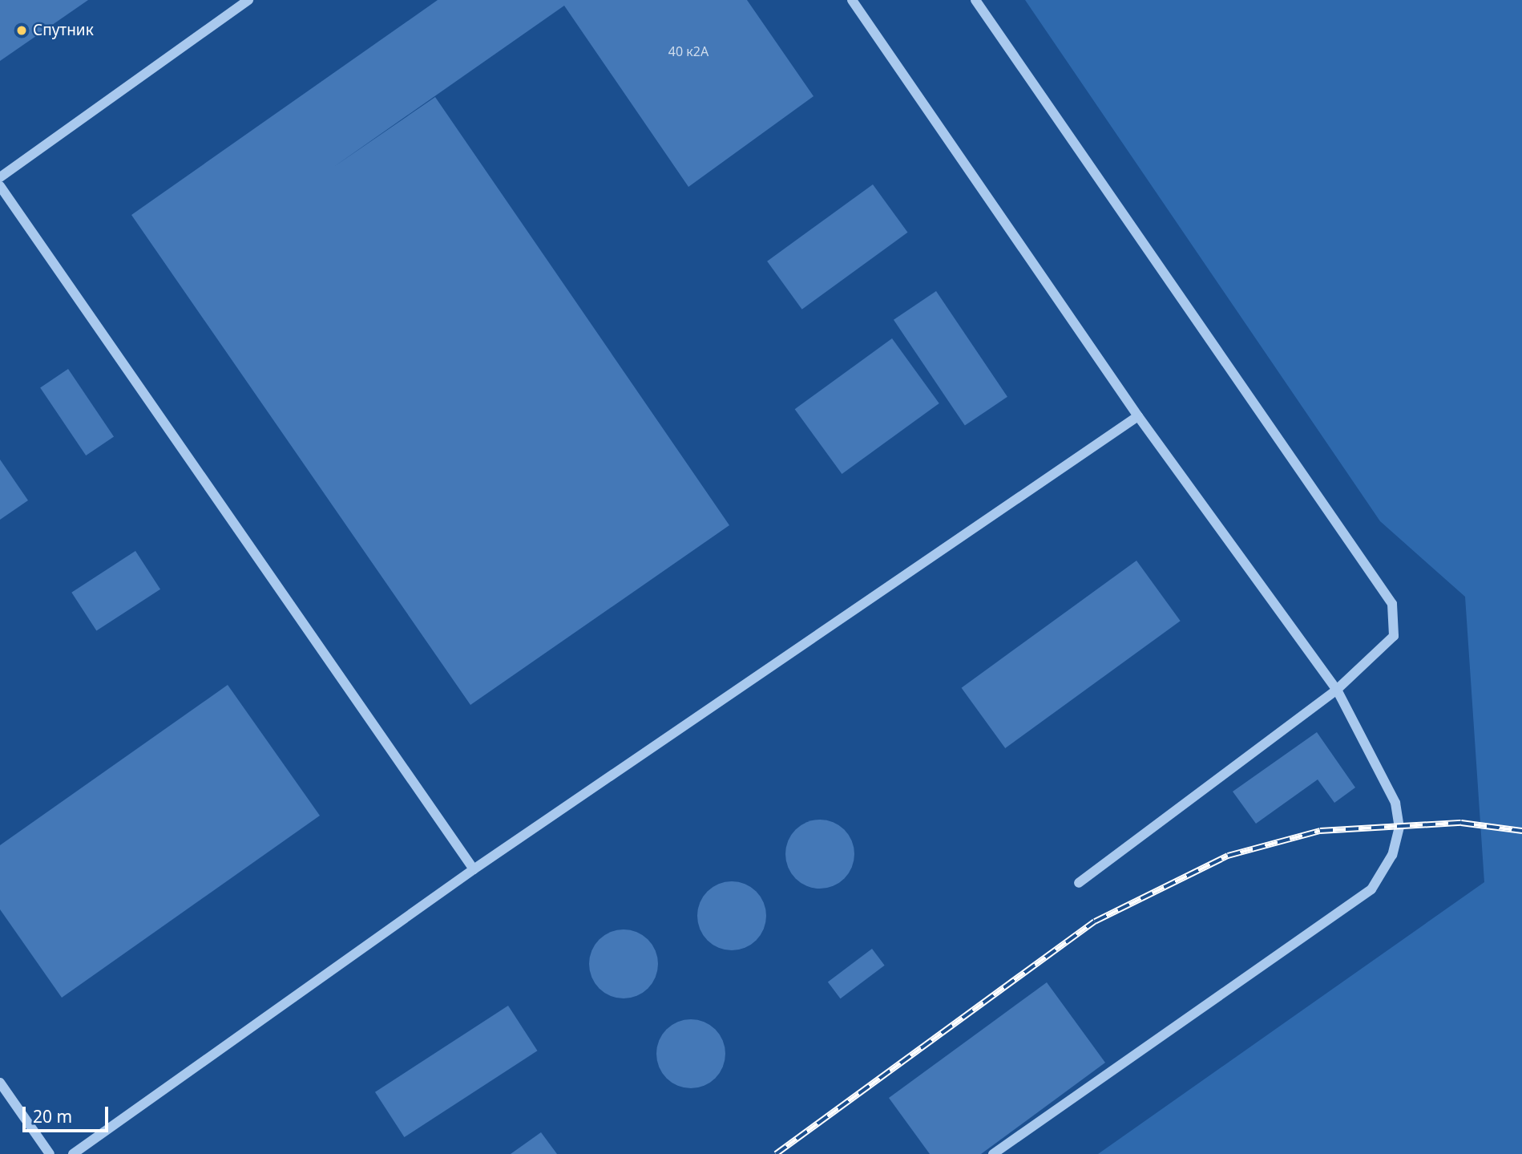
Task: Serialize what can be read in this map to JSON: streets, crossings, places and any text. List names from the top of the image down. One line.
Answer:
{"places":["Спутник"],"house_numbers":["40 к2А"],"scale_bar":"20 m"}
